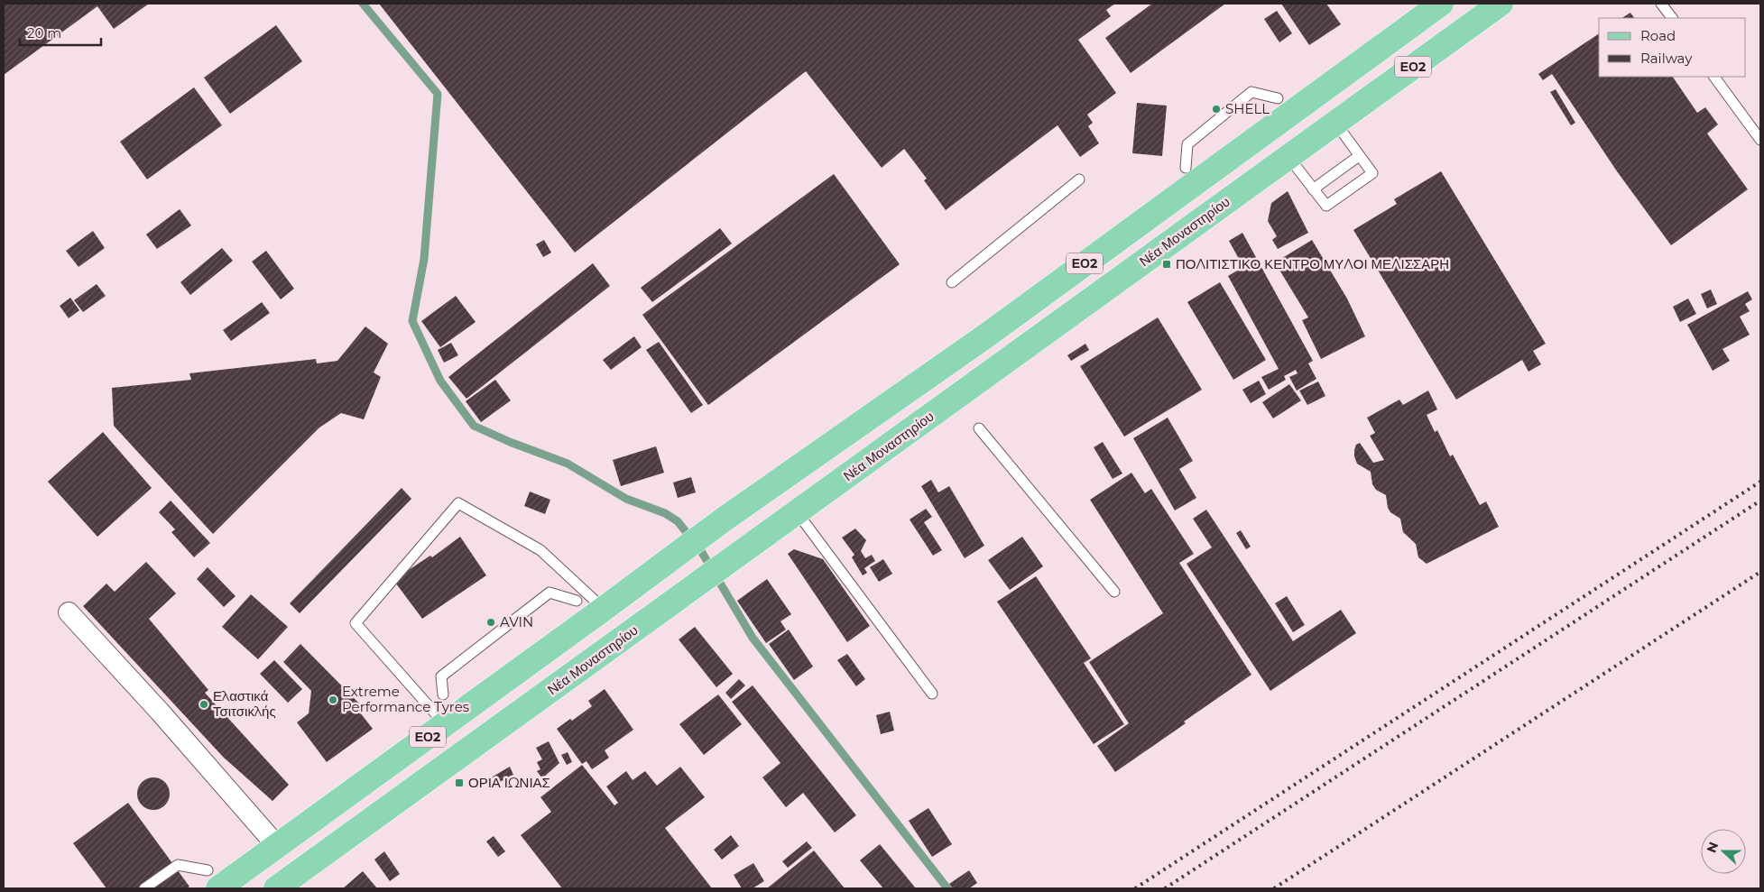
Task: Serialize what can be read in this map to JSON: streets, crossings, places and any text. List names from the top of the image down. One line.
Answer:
{"streets":{"main road":["ΕΟ2","Νέα Μοναστηρίου"]},"places":{"other":["SHELL","AVIN","Extreme Performance Tyres","Ελαστικά Τσιτσικλής"],"transit":["ΠΟΛΙΤΙΣΤΙΚΟ ΚΕΝΤΡΟ ΜΥΛΟΙ ΜΕΛΙΣΣΑΡΗ","ΟΡΙΑ ΙΩΝΙΑΣ"]},"legend":["Road","Railway"],"scale_bar":"20 m","north":"left"}
